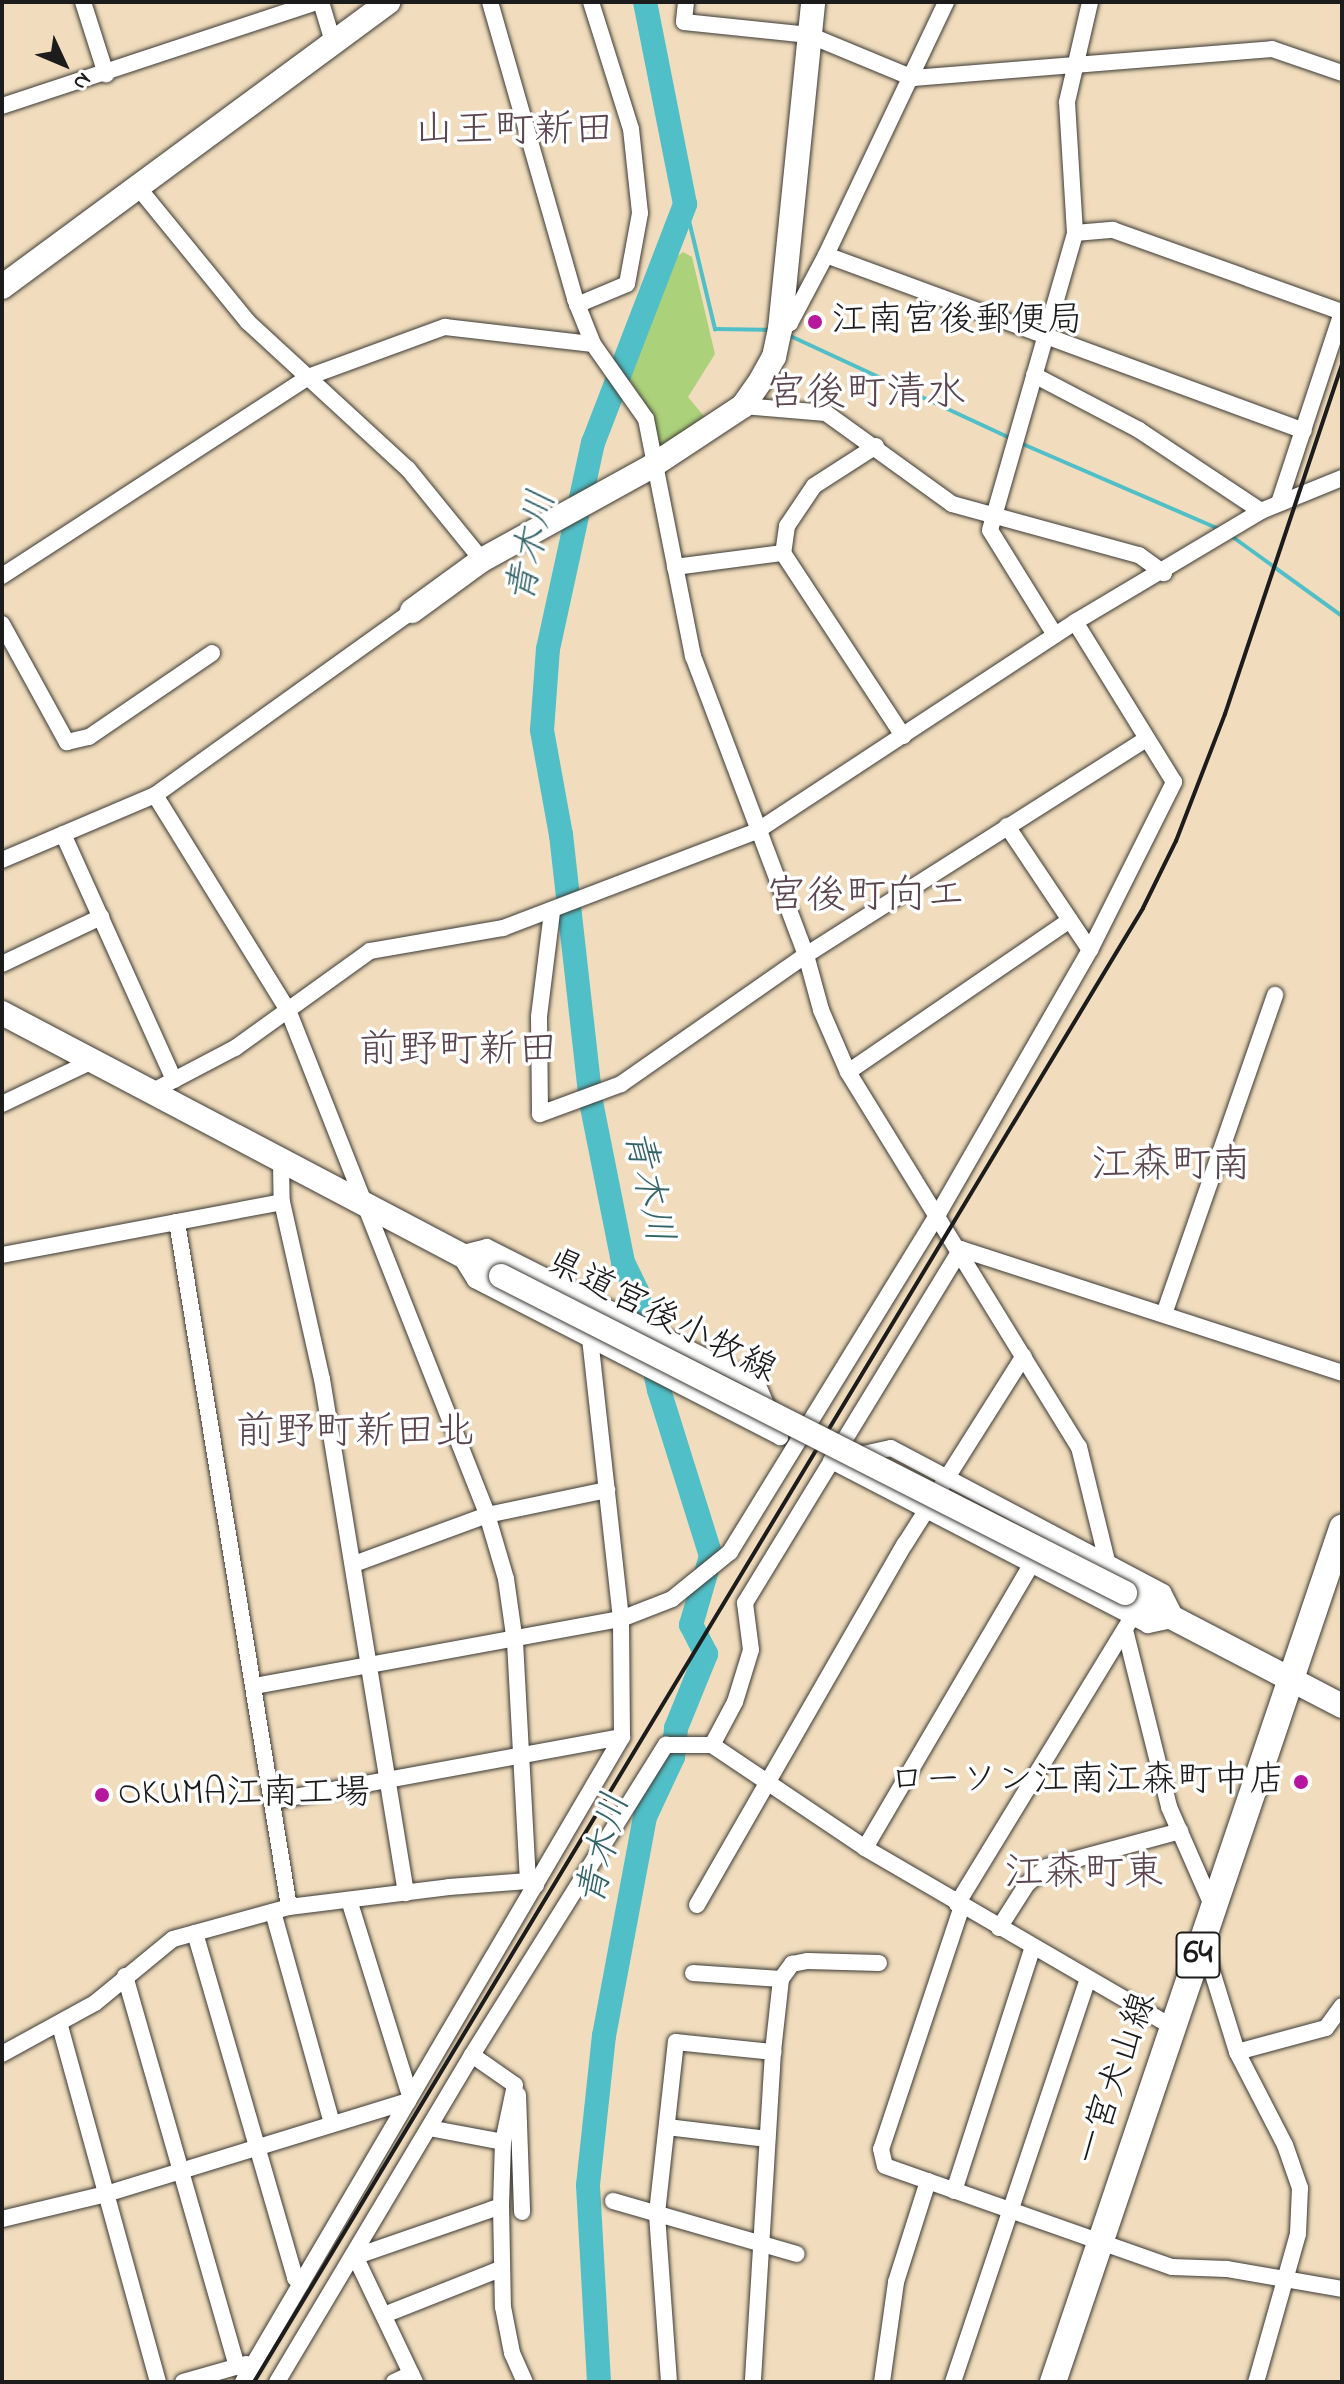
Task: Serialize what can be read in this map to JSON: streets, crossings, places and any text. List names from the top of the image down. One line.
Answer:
{"streets":{"main road":["県道宮後小牧線","64","一宮犬山線"]},"crossings":[["県道宮後小牧線","一宮犬山線"]],"districts":["山王町新田","宮後町清水","宮後町向エ","前野町新田","江森町南","前野町新田北","江森町東"],"water":["青木川"],"places":["江南宮後郵便局","ローソン江南江森町中店","OKUMA江南工場"],"north":"bottom right"}
